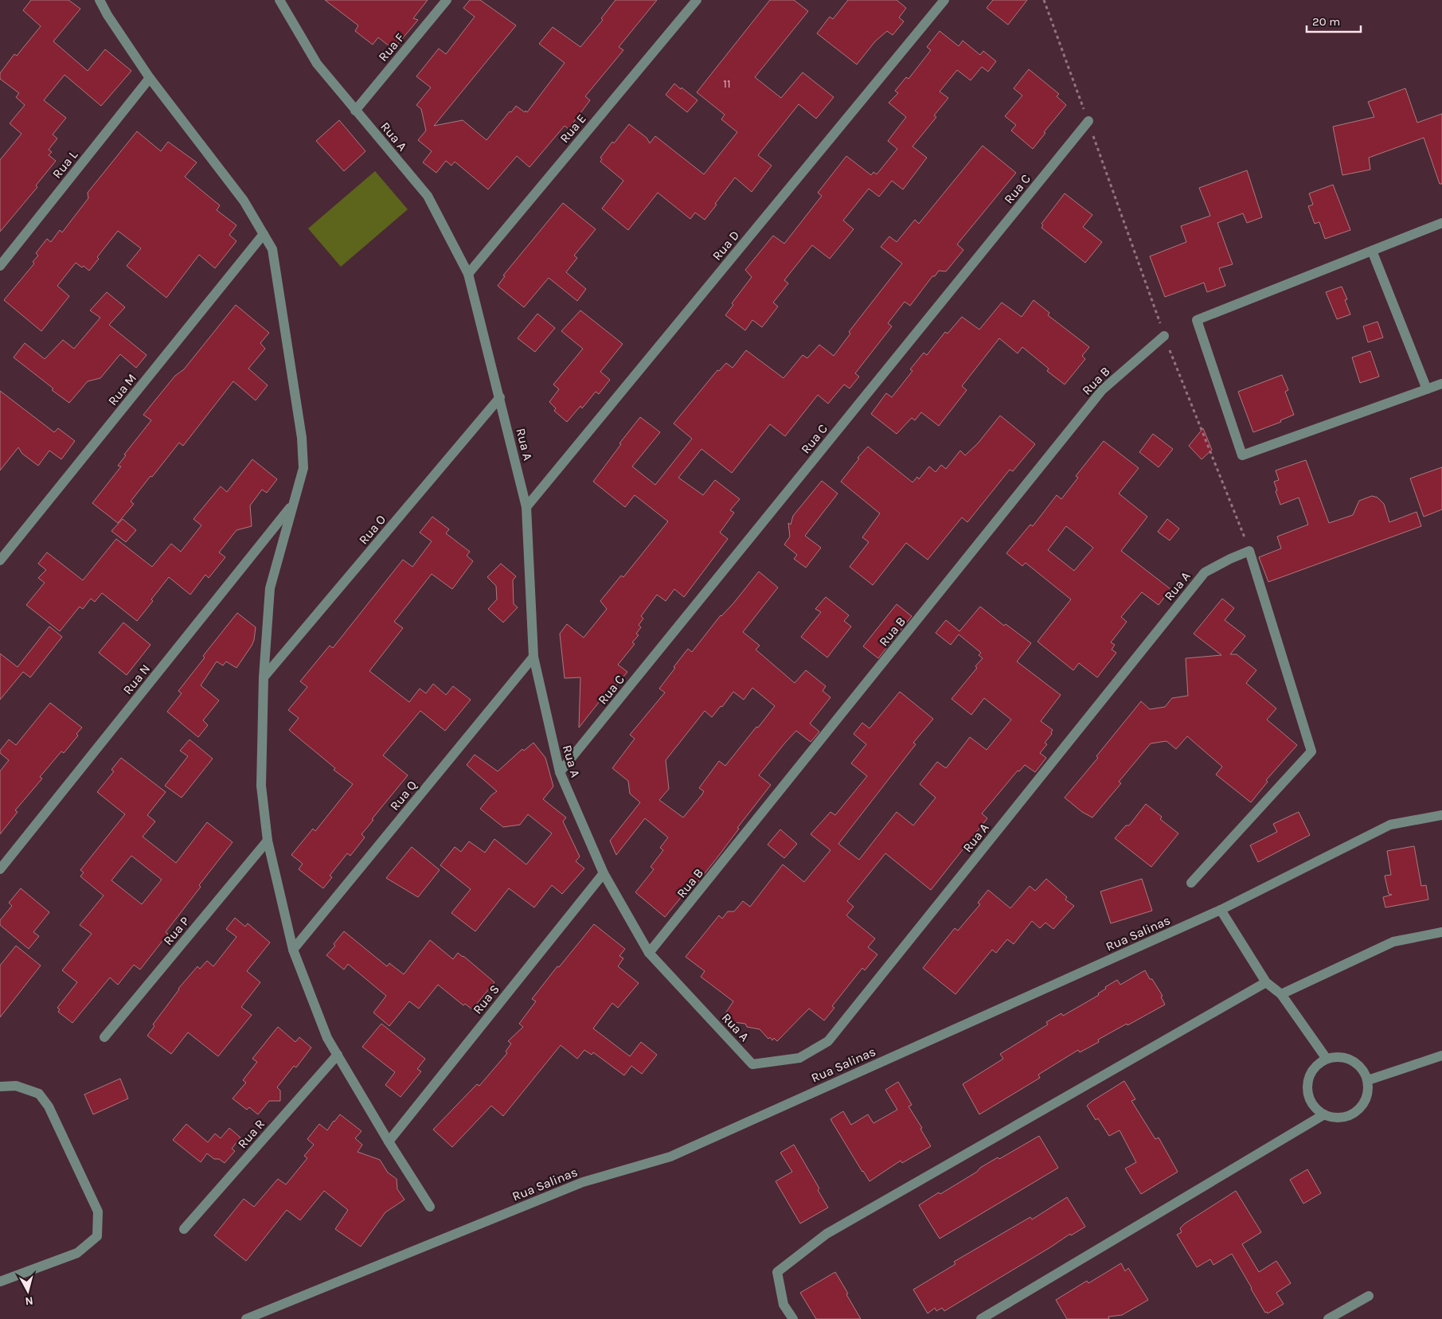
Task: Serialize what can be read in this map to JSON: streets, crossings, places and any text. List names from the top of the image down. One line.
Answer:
{"streets":{"street":["Rua F","Rua E","Rua A","Rua L","Rua C","Rua D","Rua B","Rua M","Rua O","Rua N","Rua Q","Rua P","Rua Salinas","Rua S","Rua R"]},"crossings":[["Rua F","Rua A"],["Rua E","Rua A"],["Rua A","Rua C"],["Rua A","Rua D"],["Rua A","Rua B"],["Rua A","Rua O"],["Rua A","Rua Q"],["Rua A","Rua S"]],"house_numbers":["11"],"scale_bar":"20 m","north":"bottom"}
